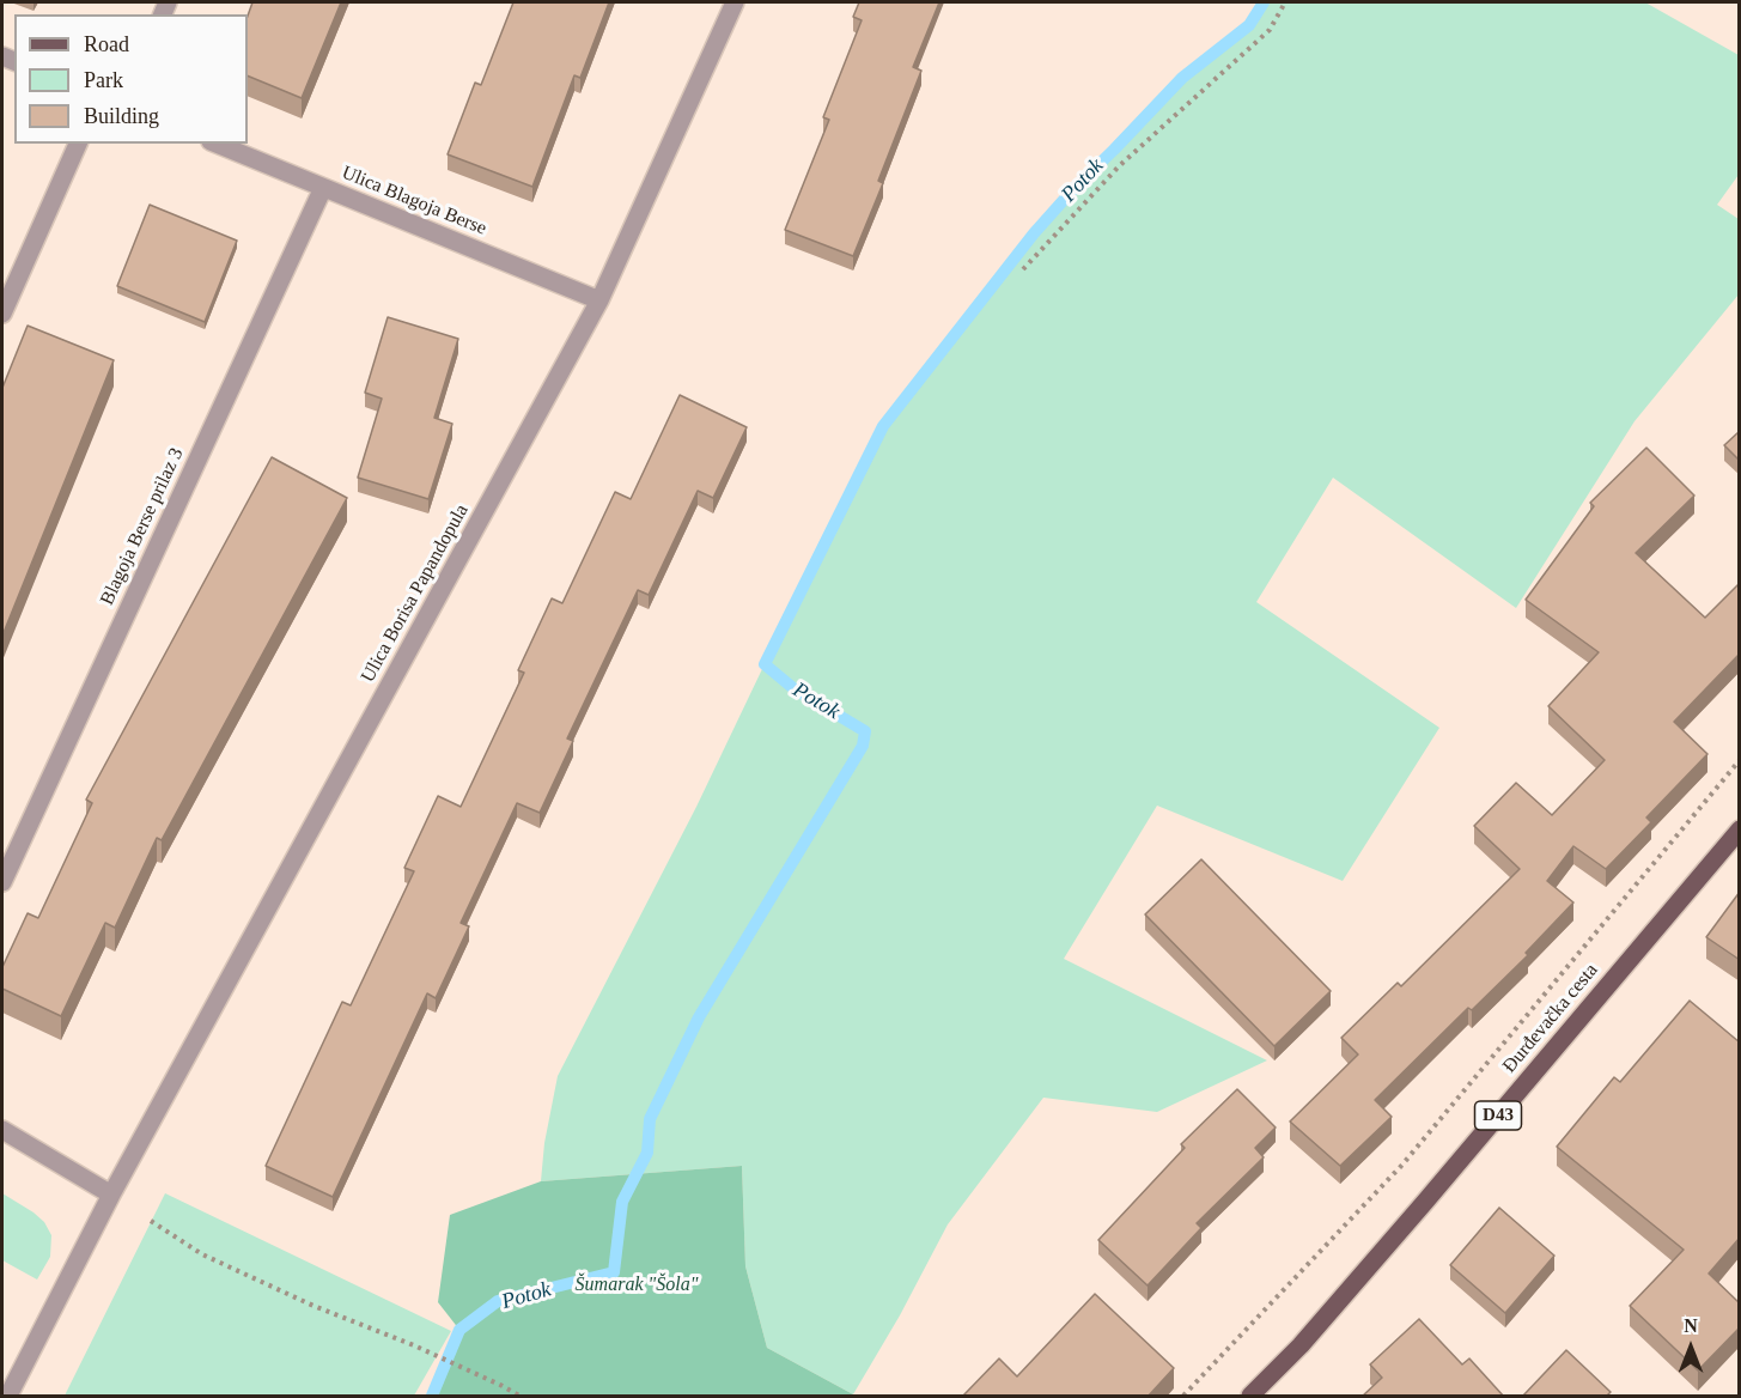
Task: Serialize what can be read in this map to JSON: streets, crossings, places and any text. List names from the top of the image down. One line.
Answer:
{"streets":{"main road":["Đurđevačka cesta","D43"],"street":["Ulica Blagoja Berse","Blagoja Berse prilaz 3","Ulica Borisa Papandopula"]},"crossings":[["Ulica Blagoja Berse","Blagoja Berse prilaz 3"],["Ulica Blagoja Berse","Ulica Borisa Papandopula"]],"water":["Potok"],"parks":["Šumarak \"Šola\""],"legend":["Road","Park","Building"],"north":"top"}
